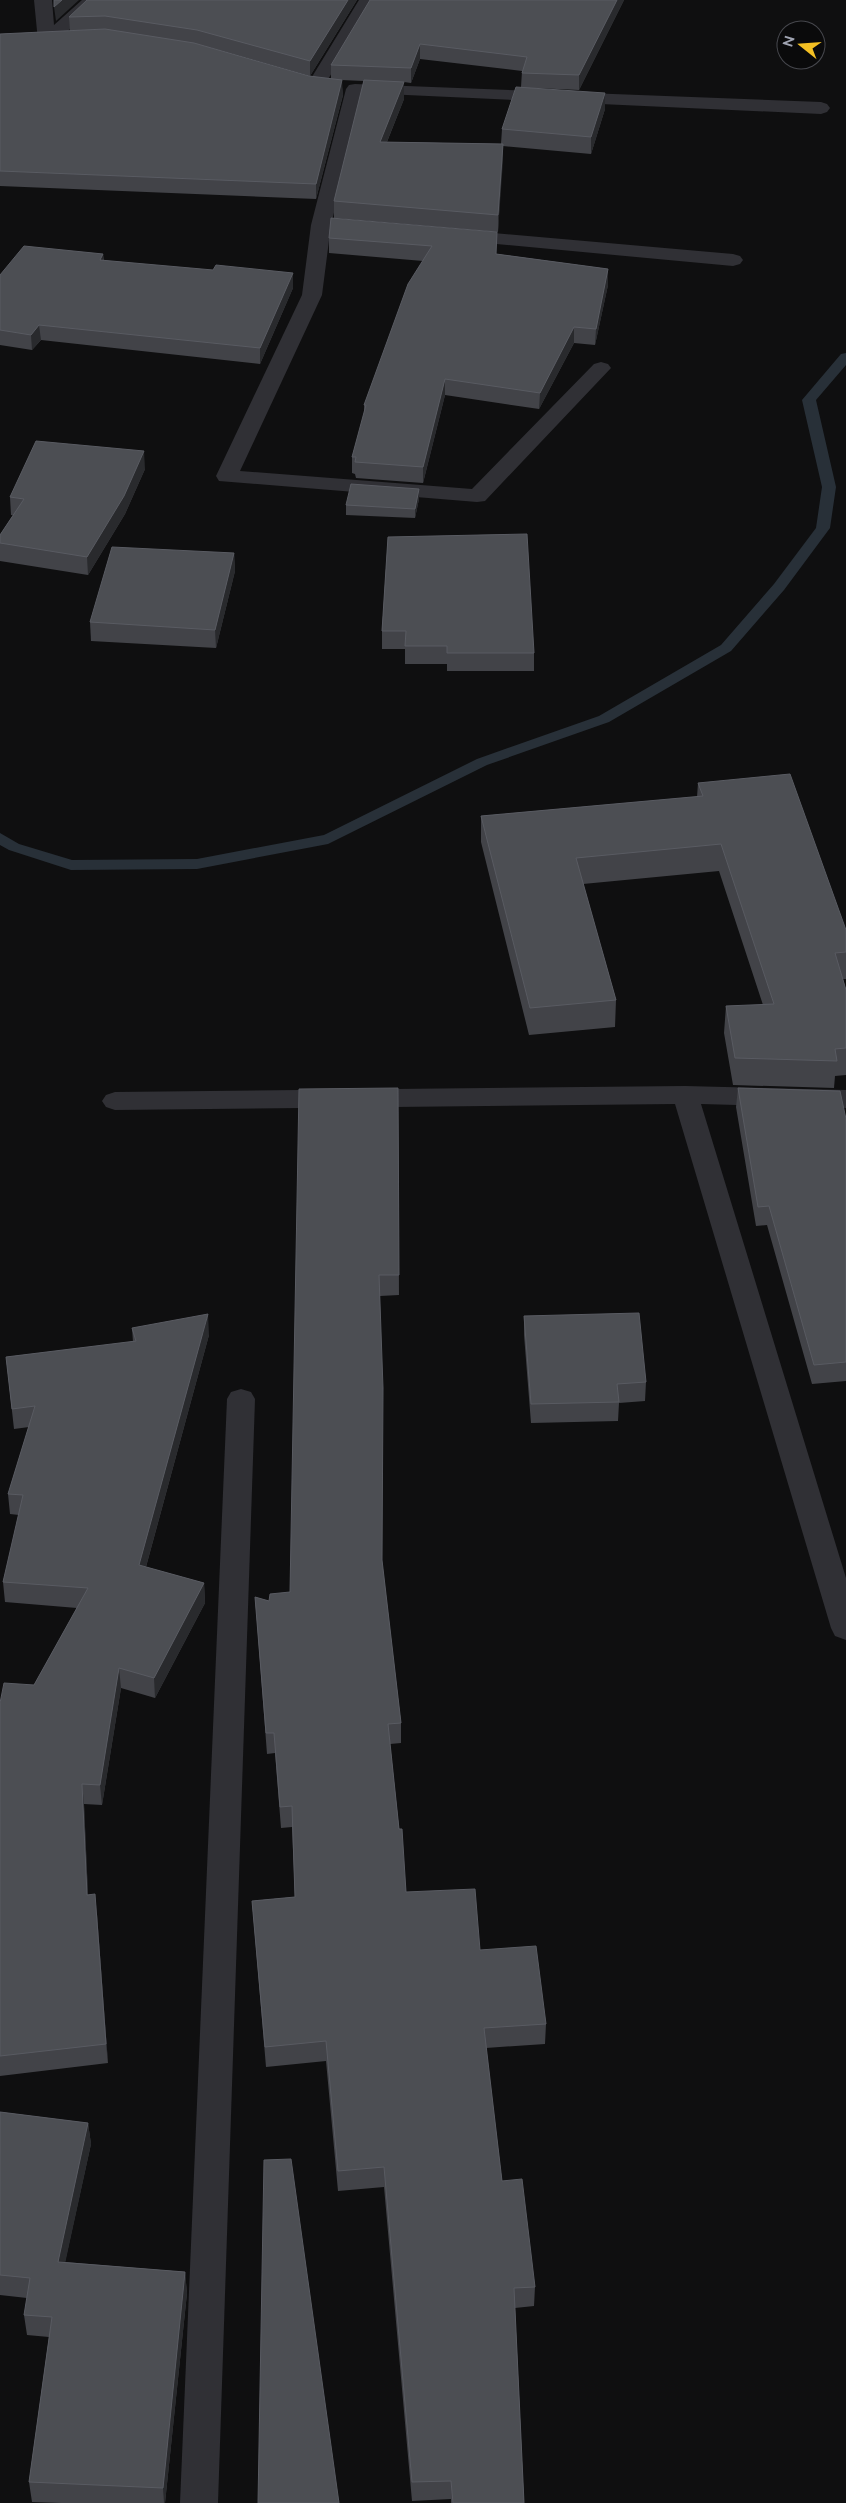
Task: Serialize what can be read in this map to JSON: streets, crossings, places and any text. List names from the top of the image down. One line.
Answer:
{"north":"left"}
